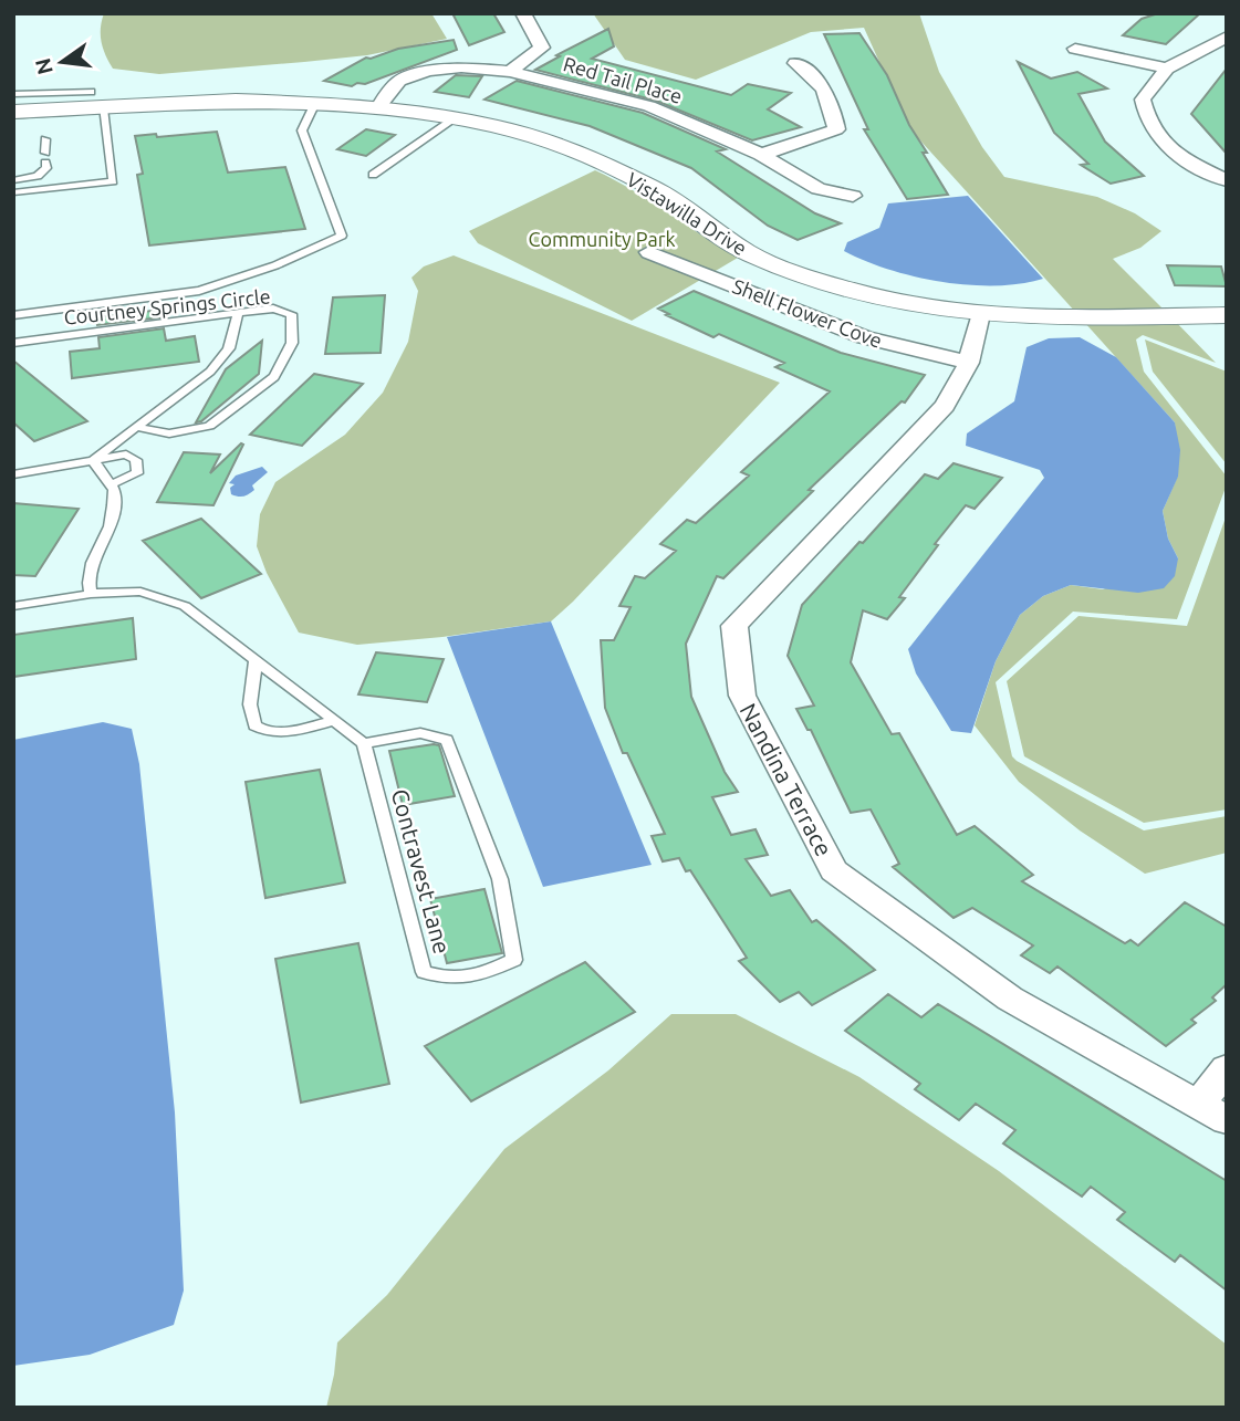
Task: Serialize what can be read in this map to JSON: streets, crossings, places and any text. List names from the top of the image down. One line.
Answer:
{"streets":{"street":["Red Tail Place","Vistawilla Drive","Shell Flower Cove","Nandina Terrace"],"lane":["Courtney Springs Circle","Contravest Lane"]},"crossings":[["Red Tail Place","Vistawilla Drive"],["Vistawilla Drive","Nandina Terrace"],["Shell Flower Cove","Nandina Terrace"]],"parks":["Community Park"],"north":"left"}
